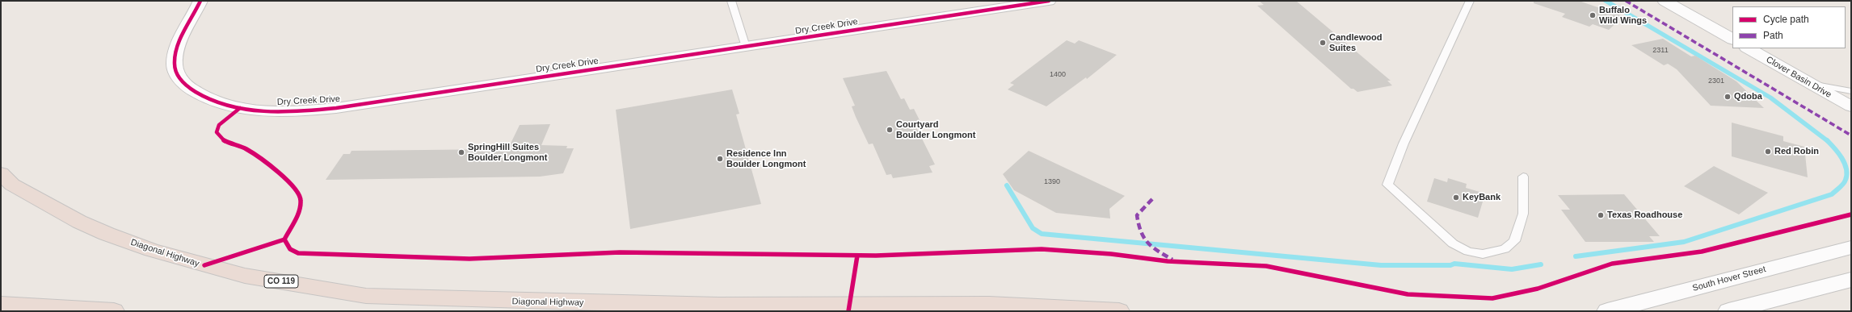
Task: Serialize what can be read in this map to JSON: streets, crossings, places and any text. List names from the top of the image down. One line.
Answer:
{"streets":{"highway":["Diagonal Highway","CO 119"],"street":["Dry Creek Drive","Clover Basin Drive","South Hover Street"]},"places":["Buffalo Wild Wings","Candlewood Suites","Qdoba","Courtyard Boulder Longmont","Red Robin","SpringHill Suites Boulder Longmont","Residence Inn Boulder Longmont","KeyBank","Texas Roadhouse"],"house_numbers":["2311","1400","2301","1390"],"legend":["Cycle path","Path"]}
